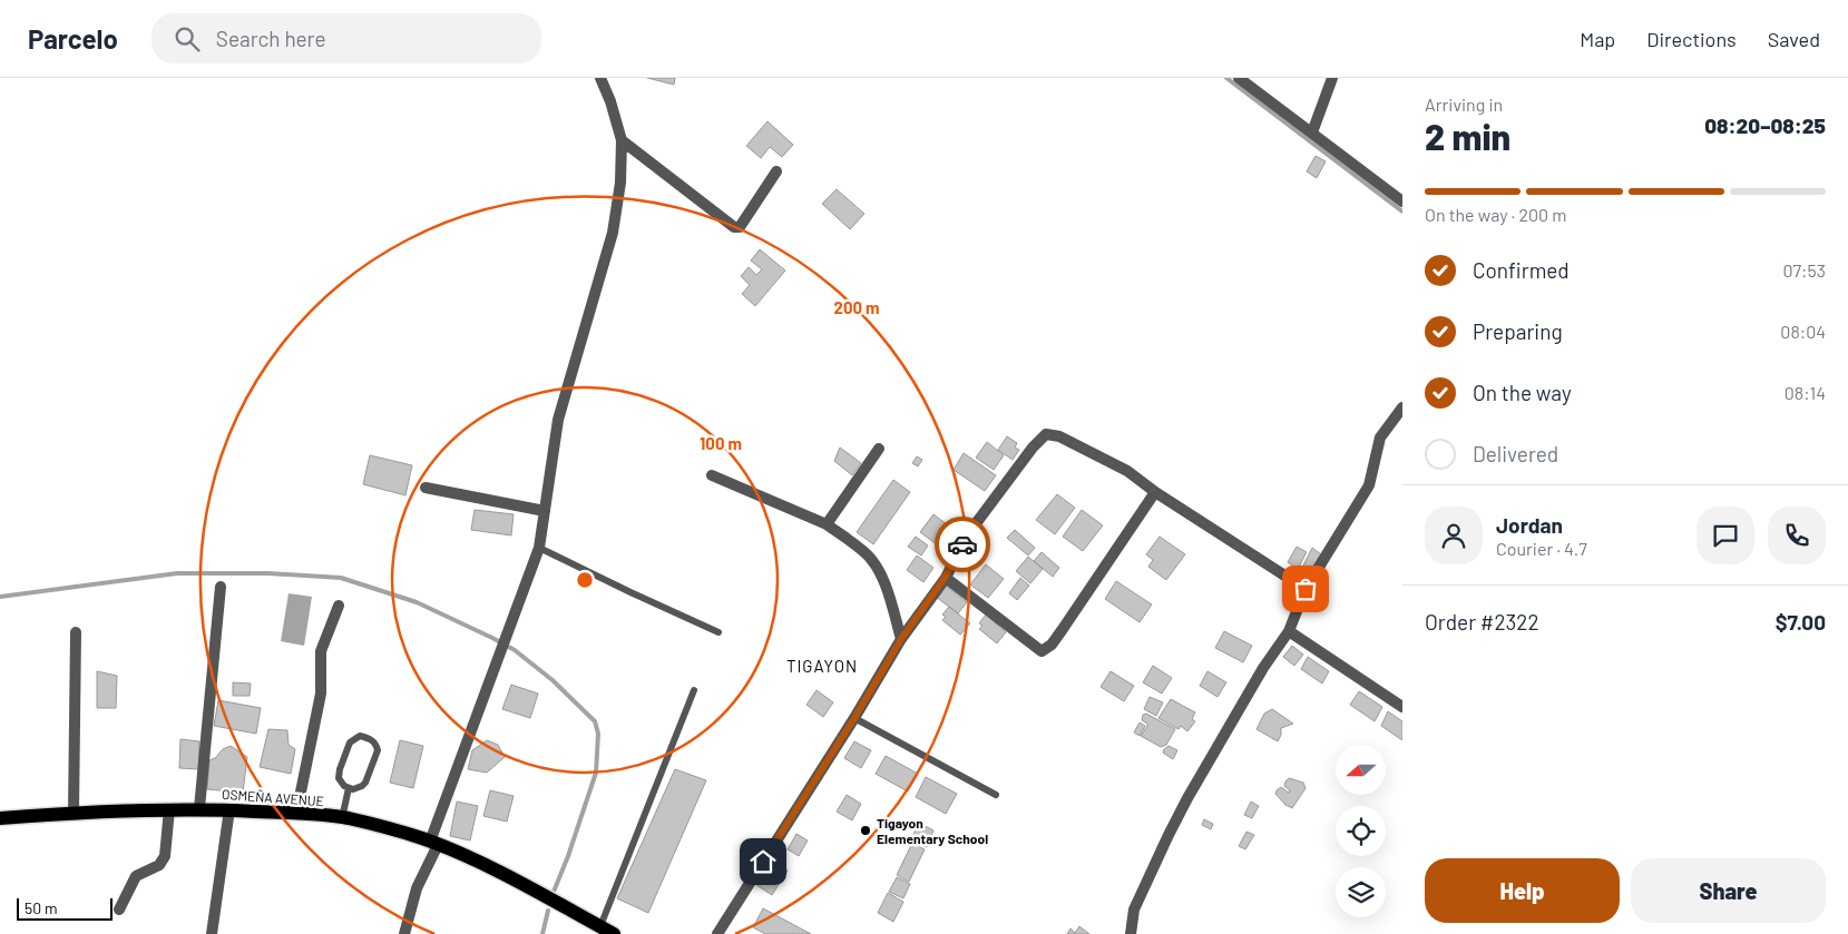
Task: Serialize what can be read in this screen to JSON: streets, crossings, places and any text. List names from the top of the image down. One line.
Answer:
{"streets":{"main road":["OSMEÑA AVENUE"]},"districts":["TIGAYON"],"places":["Tigayon Elementary School"],"scale_bar":"50 m","north":"left","page":{"header":"Parcelo","search":"Search here","nav":["Map","Directions","Saved"],"heading":["2 min","Arriving in","08:20–08:25"],"panel":["Jordan","Courier · 4.7","Order #2322","$7.00"],"bar":"On the way · 200 m","list":[["Confirmed","07:53"],["Preparing","08:04"],["On the way","08:14"],"Delivered"],"buttons":["Help","Share"],"scale":"50 m"},"rings":["200 m","100 m"]}
